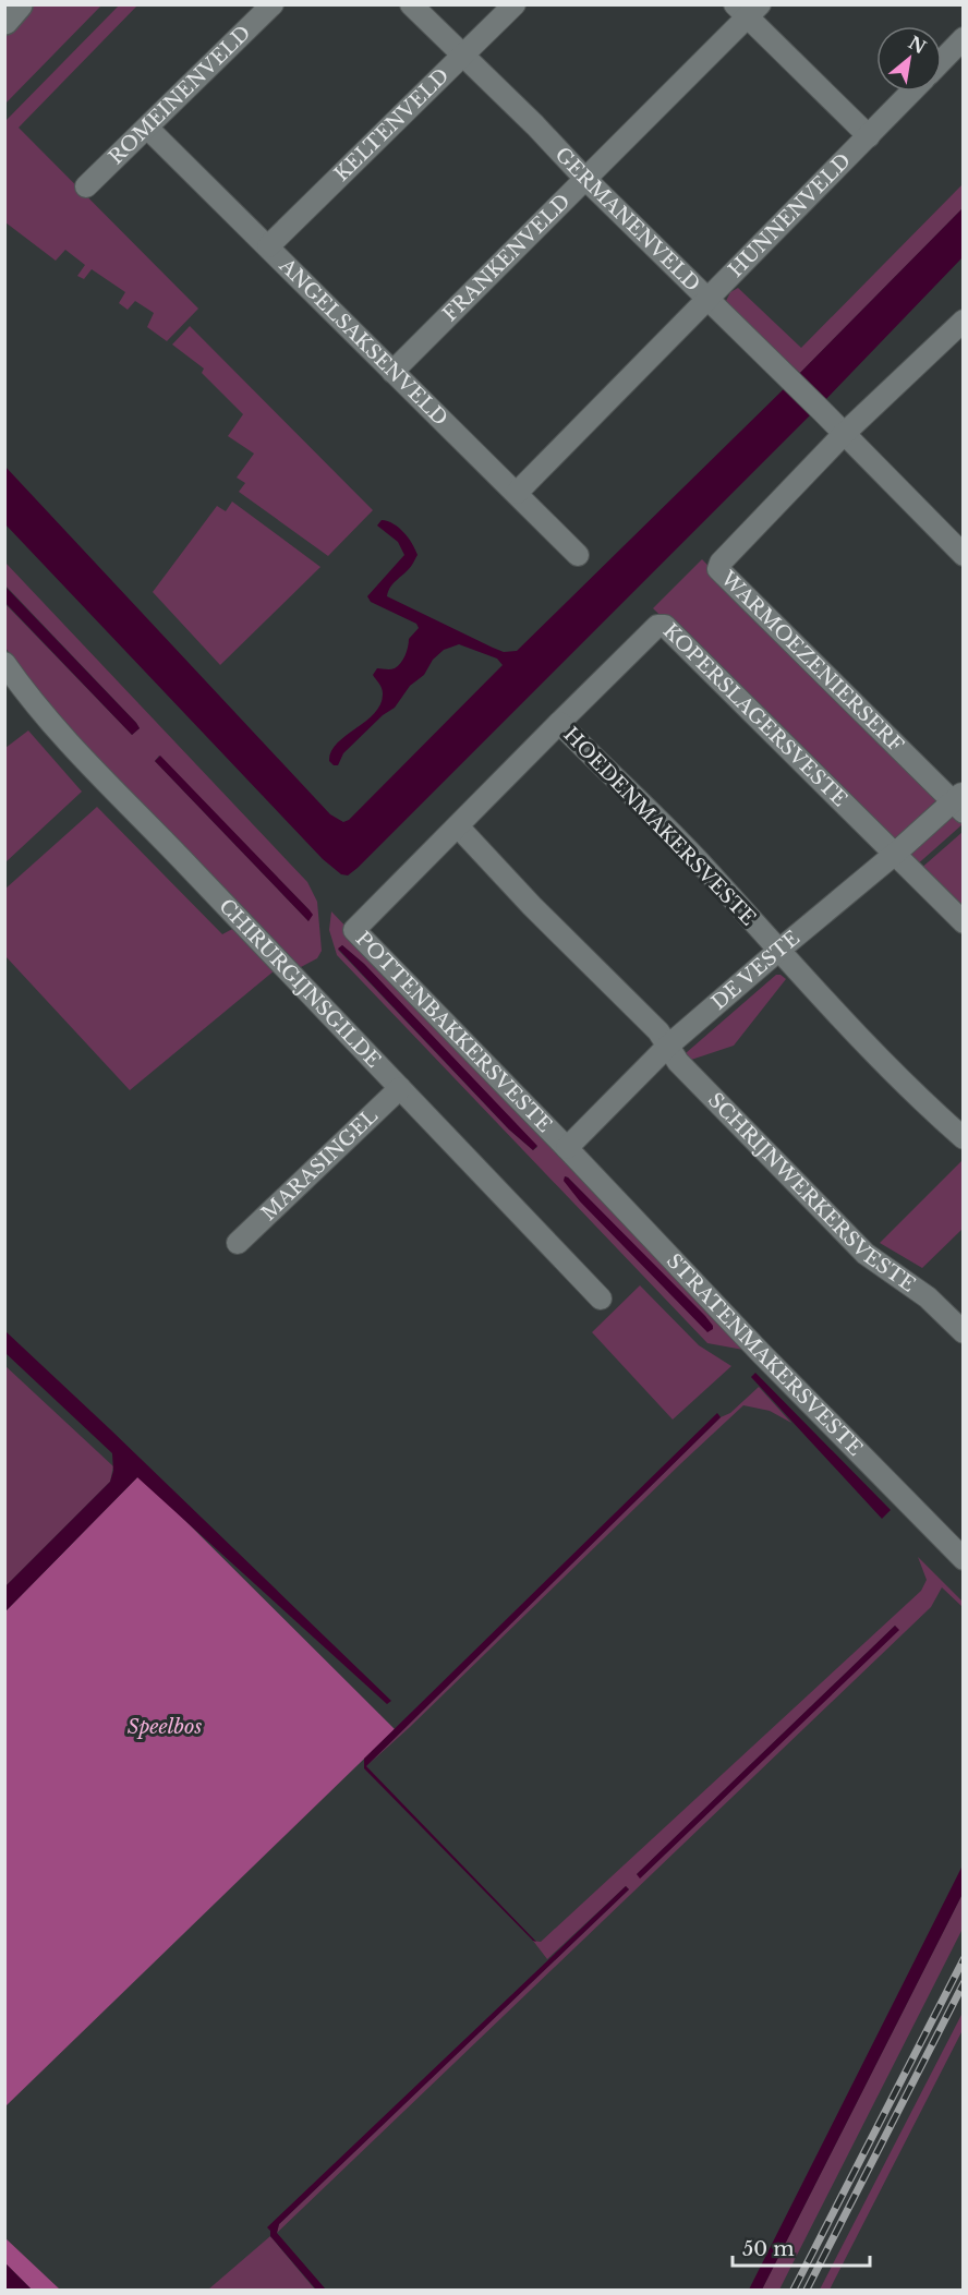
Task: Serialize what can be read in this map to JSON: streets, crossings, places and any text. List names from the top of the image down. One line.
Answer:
{"streets":{"street":["ROMEINENVELD","KELTENVELD","HUNNENVELD","GERMANENVELD","FRANKENVELD","ANGELSAKSENVELD","WARMOEZENIERSERF","KOPERSLAGERSVESTE","HOEDENMAKERSVESTE","DE VESTE","CHIRURGIJNSGILDE","POTTENBAKKERSVESTE","MARASINGEL","SCHRIJNWERKERSVESTE","STRATENMAKERSVESTE"]},"crossings":[["ROMEINENVELD","ANGELSAKSENVELD"],["KELTENVELD","GERMANENVELD"],["KELTENVELD","ANGELSAKSENVELD"],["HUNNENVELD","GERMANENVELD"],["HUNNENVELD","ANGELSAKSENVELD"],["GERMANENVELD","FRANKENVELD"],["GERMANENVELD","WARMOEZENIERSERF"],["FRANKENVELD","ANGELSAKSENVELD"],["WARMOEZENIERSERF","DE VESTE"],["KOPERSLAGERSVESTE","HOEDENMAKERSVESTE"],["KOPERSLAGERSVESTE","DE VESTE"],["HOEDENMAKERSVESTE","DE VESTE"],["HOEDENMAKERSVESTE","POTTENBAKKERSVESTE"],["DE VESTE","POTTENBAKKERSVESTE"],["DE VESTE","SCHRIJNWERKERSVESTE"],["DE VESTE","STRATENMAKERSVESTE"],["CHIRURGIJNSGILDE","MARASINGEL"],["POTTENBAKKERSVESTE","STRATENMAKERSVESTE"]],"parks":["Speelbos"],"scale_bar":"50 m","north":"top right"}
